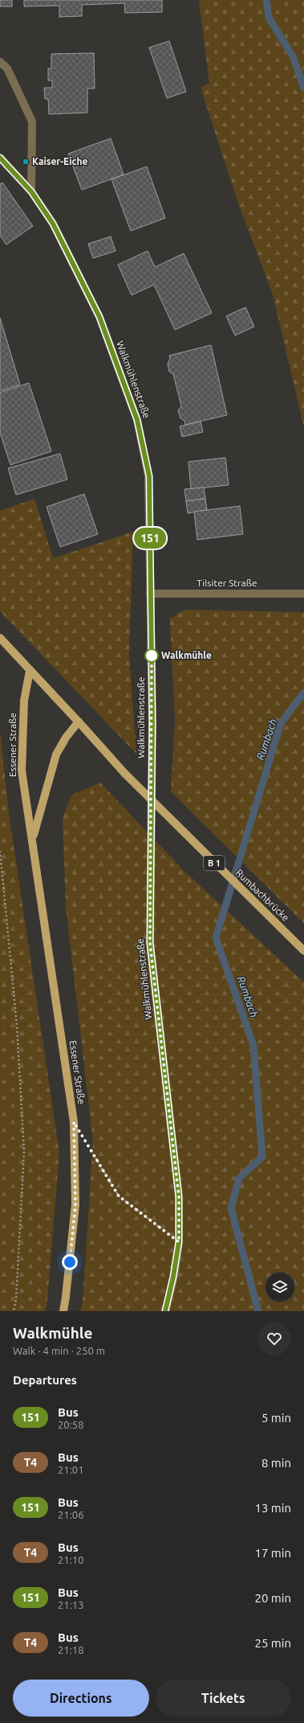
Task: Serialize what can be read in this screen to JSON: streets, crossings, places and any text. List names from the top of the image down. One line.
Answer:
{"streets":{"main road":["Essener Straße","B 1","Rumbachbrücke"],"street":["Walkmühlenstraße","Tilsiter Straße"]},"crossings":[["Walkmühlenstraße","Tilsiter Straße"],["Essener Straße","B 1"],["Essener Straße","Rumbachbrücke"],["B 1","Rumbachbrücke"]],"water":["Rumbach"],"places":["Kaiser-Eiche","Walkmühle"],"lines":["bus line 151"],"page":{"on_map":"151","heading":[["Walkmühle","Walk · 4 min · 250 m"],"Departures"],"list":[{"mark":"151","name":"Bus","note":"20:58","value":"5 min"},{"mark":"T4","name":"Bus","note":"21:01","value":"8 min"},{"mark":"151","name":"Bus","note":"21:06","value":"13 min"},{"mark":"T4","name":"Bus","note":"21:10","value":"17 min"},{"mark":"151","name":"Bus","note":"21:13","value":"20 min"},{"mark":"T4","name":"Bus","note":"21:18","value":"25 min"}],"buttons":["Directions","Tickets"]}}
